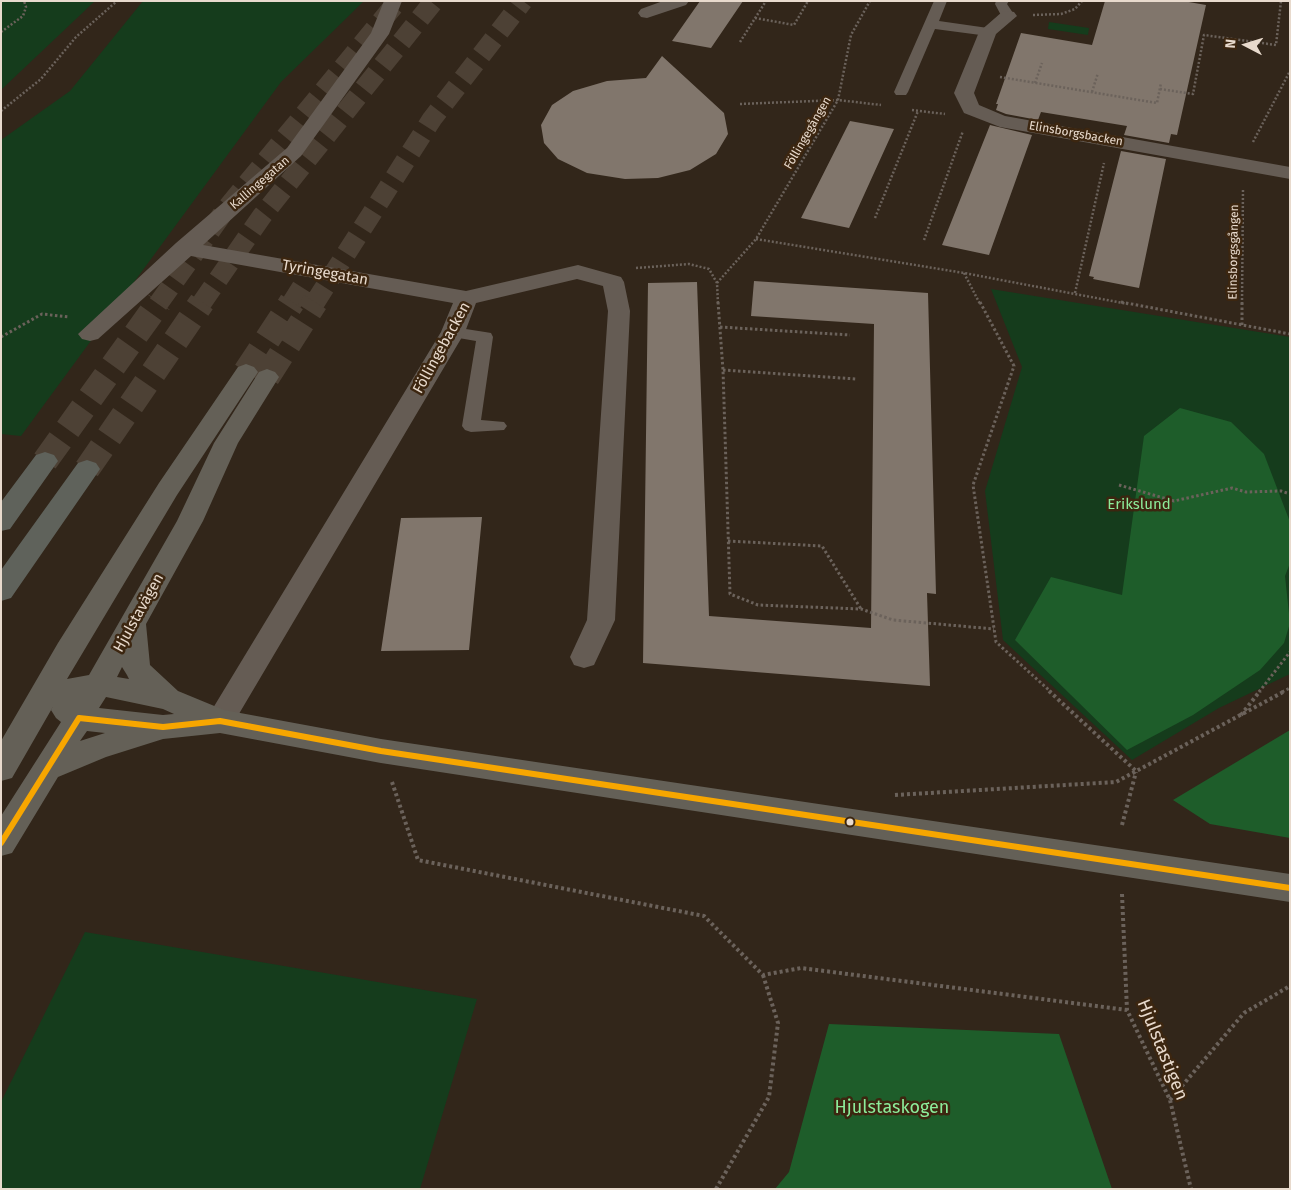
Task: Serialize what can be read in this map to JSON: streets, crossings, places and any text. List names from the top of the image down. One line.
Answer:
{"streets":{"street":["Elinsborgsbacken","Kallingegatan","Tyringegatan","Föllingebacken","Hjulstavägen"],"path":["Föllingegången","Elinsborgsgången","Hjulstastigen"]},"crossings":[["Kallingegatan","Tyringegatan"],["Tyringegatan","Föllingebacken"]],"parks":["Erikslund","Hjulstaskogen"],"north":"left"}
